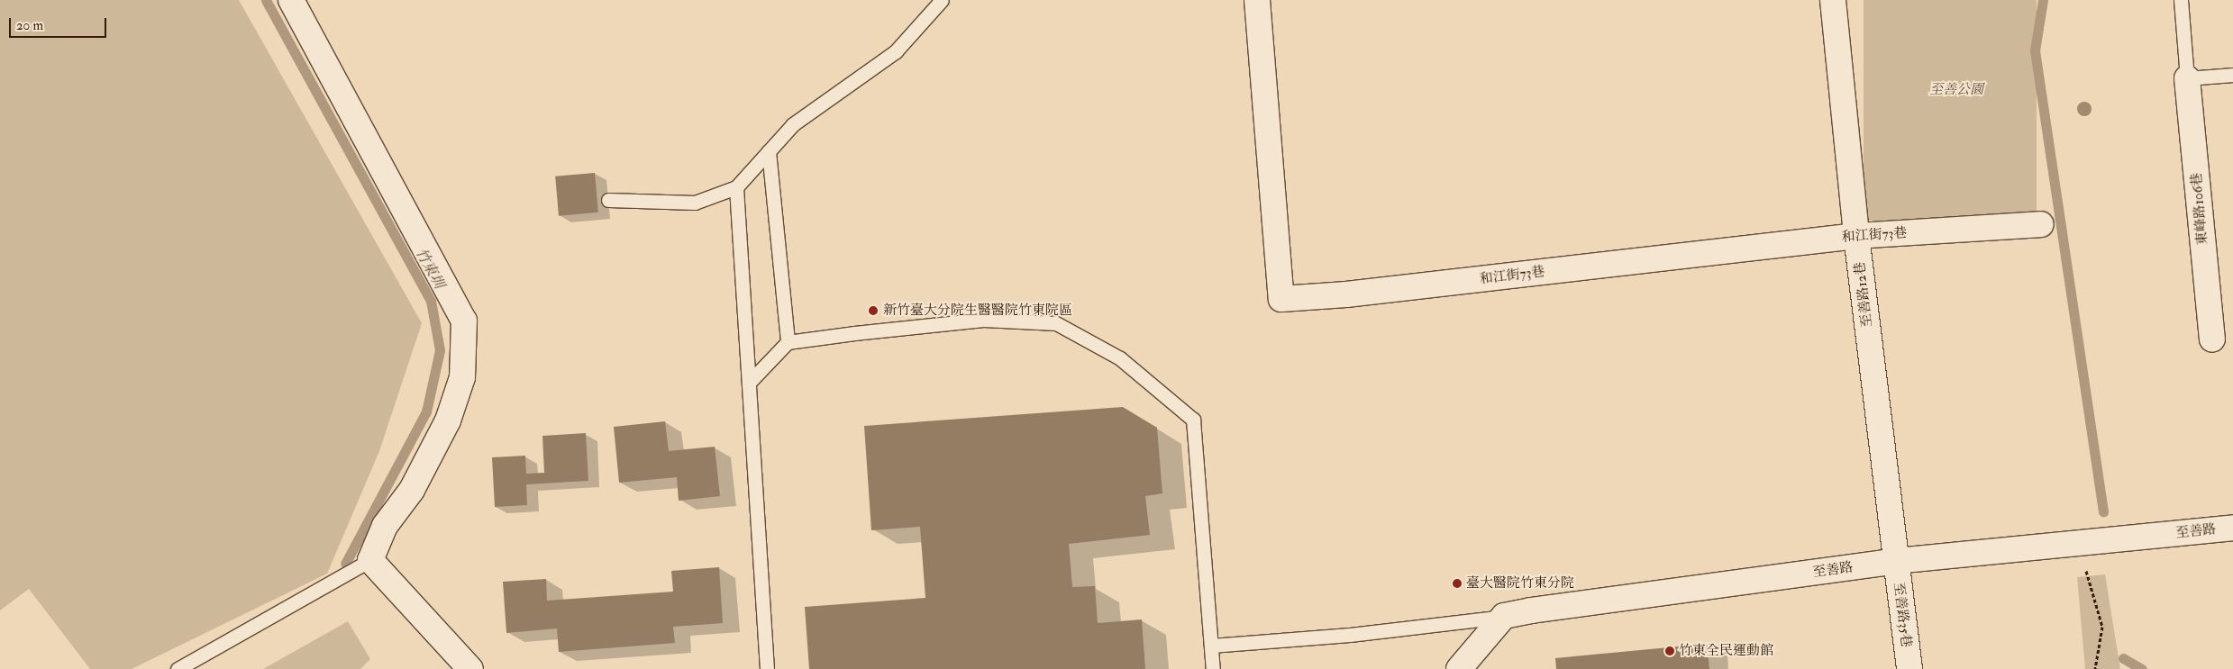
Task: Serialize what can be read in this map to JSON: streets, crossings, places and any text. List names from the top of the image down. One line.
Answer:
{"streets":{"street":["東峰路106巷","和江街73巷","至善路12巷","至善路","至善路35巷"]},"crossings":[["和江街73巷","至善路12巷"],["至善路12巷","至善路"],["至善路12巷","至善路35巷"],["至善路","至善路35巷"]],"water":["竹東圳"],"parks":["至善公園"],"places":["新竹臺大分院生醫醫院竹東院區","臺大醫院竹東分院","竹東全民運動館"],"scale_bar":"20 m"}
